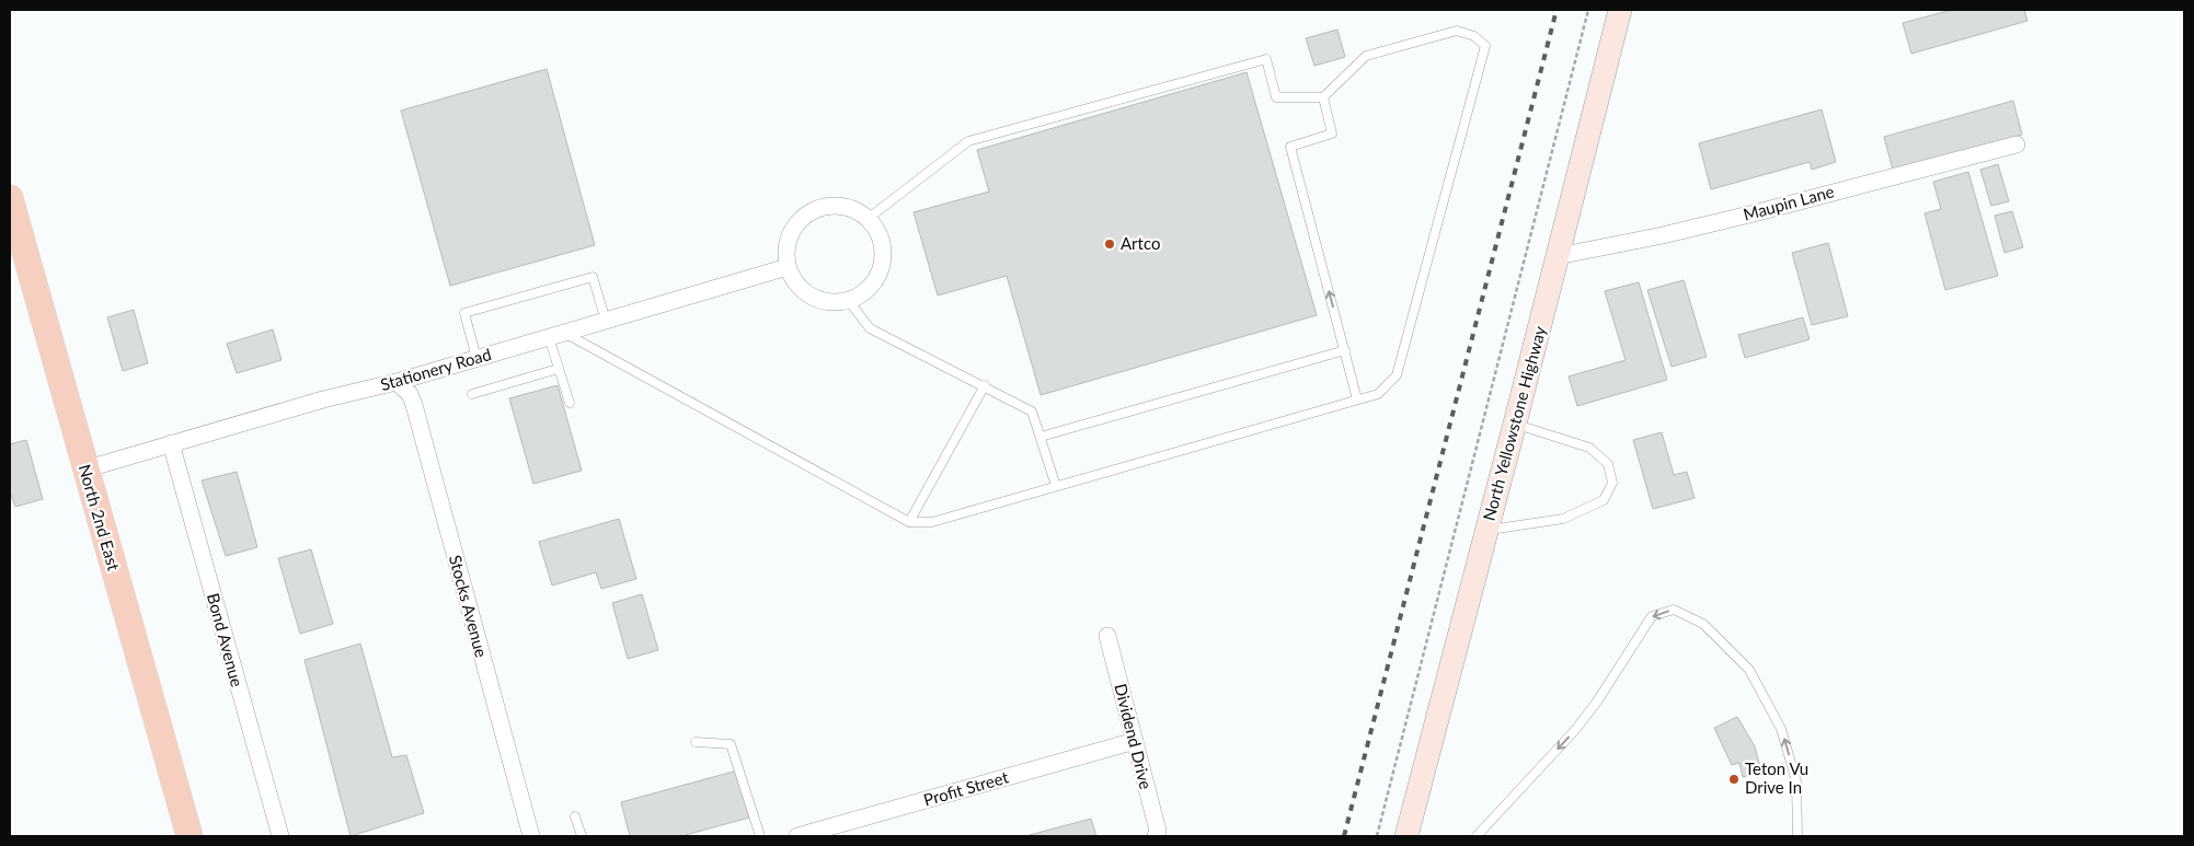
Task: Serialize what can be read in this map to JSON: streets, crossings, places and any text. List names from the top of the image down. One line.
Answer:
{"streets":{"main road":["North Yellowstone Highway","North 2nd East"],"street":["Maupin Lane","Stationery Road","Stocks Avenue","Bond Avenue","Dividend Drive","Profit Street"]},"crossings":[["Maupin Lane","North Yellowstone Highway"],["Stationery Road","North 2nd East"],["Stationery Road","Stocks Avenue"],["Stationery Road","Bond Avenue"],["Dividend Drive","Profit Street"]],"places":["Artco","Teton Vu Drive In"]}
